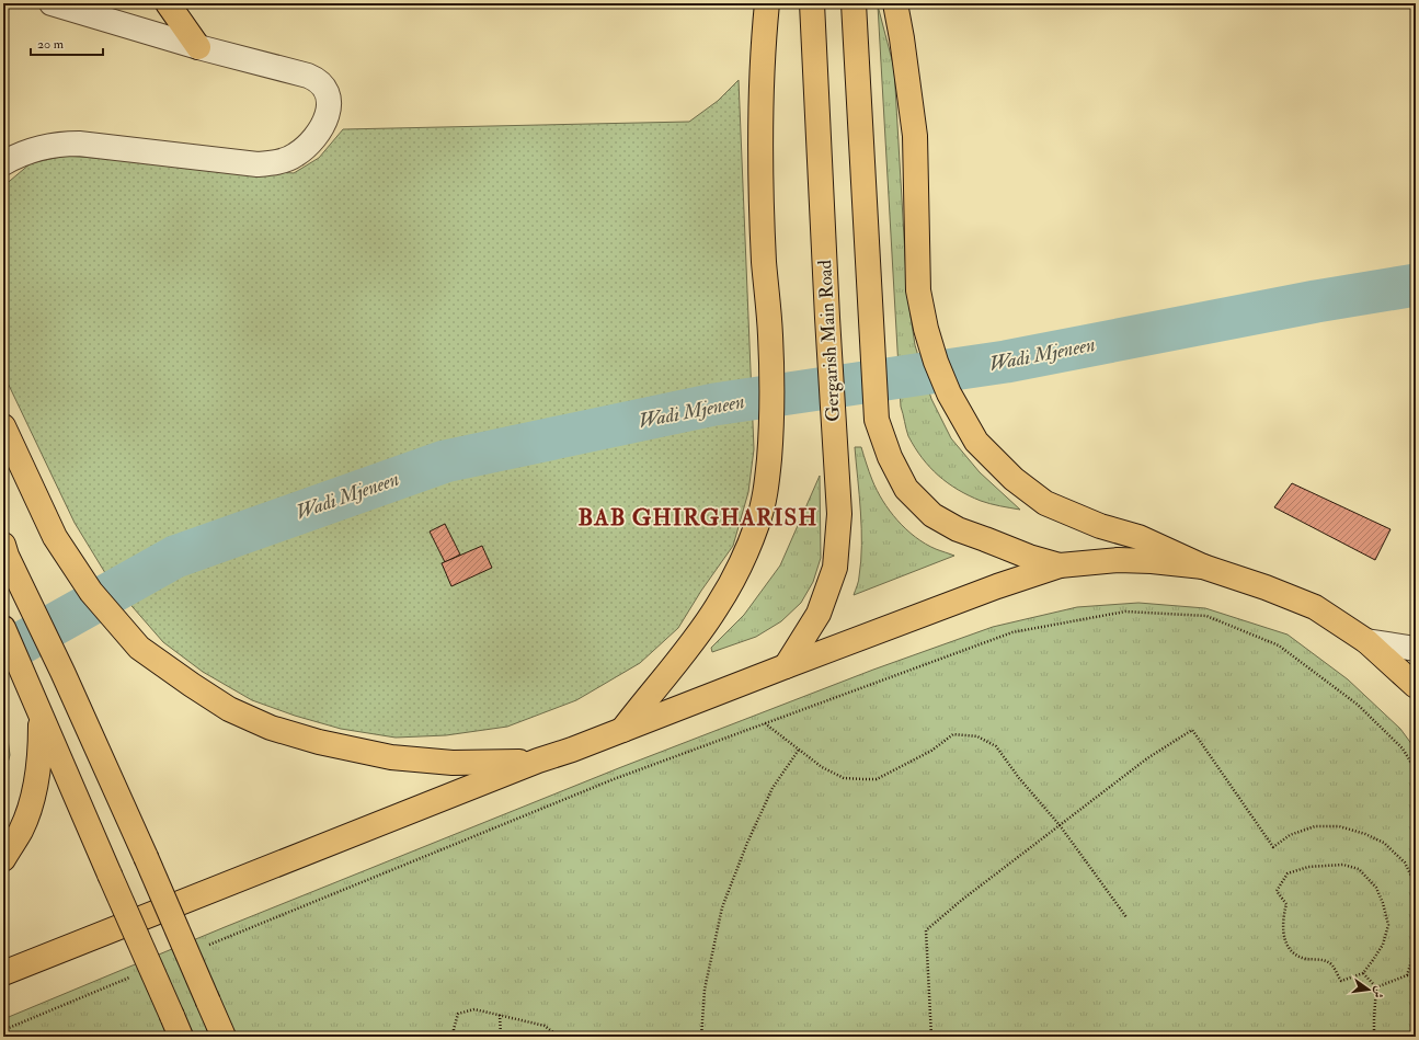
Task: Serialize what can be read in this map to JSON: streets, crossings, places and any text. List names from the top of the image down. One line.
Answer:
{"streets":{"main road":["Gergarish Main Road"]},"districts":["BAB GHIRGHARISH"],"water":["Wadi Mjeneen"],"scale_bar":"20 m","north":"right"}
